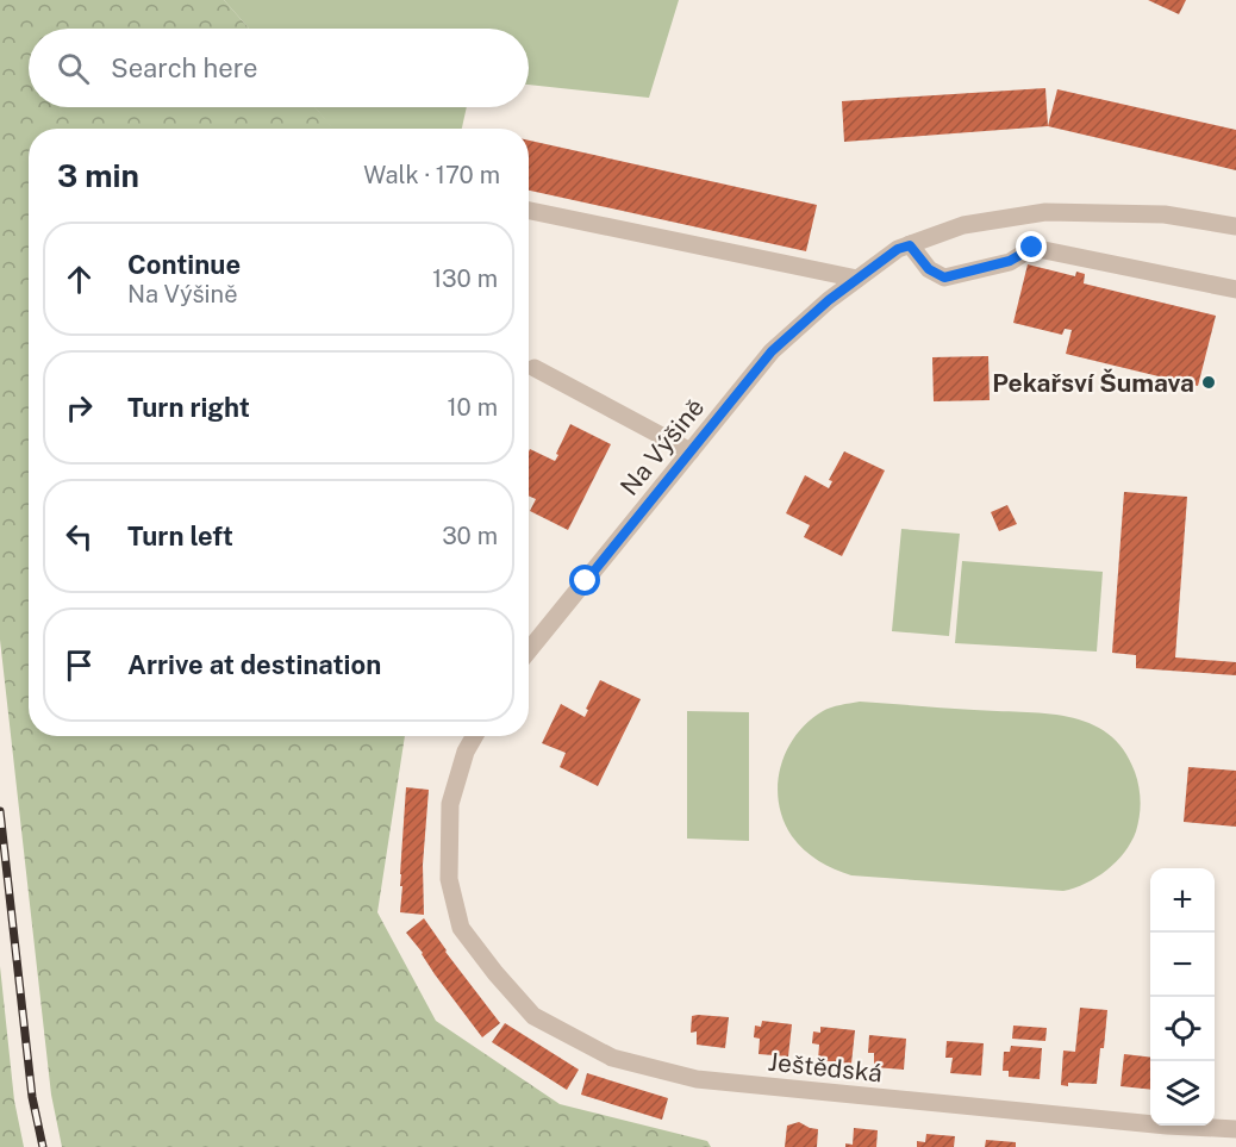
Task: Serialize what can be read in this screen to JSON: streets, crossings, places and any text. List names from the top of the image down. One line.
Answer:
{"streets":{"street":["Na Výšině","Ještědská"]},"places":["Pekařsví Šumava"],"page":{"search":"Search here","heading":["3 min","Walk · 170 m"],"list":[["Continue","Na Výšině","130 m"],["Turn right","10 m"],["Turn left","30 m"],"Arrive at destination"],"map_buttons":["+","−"]}}
